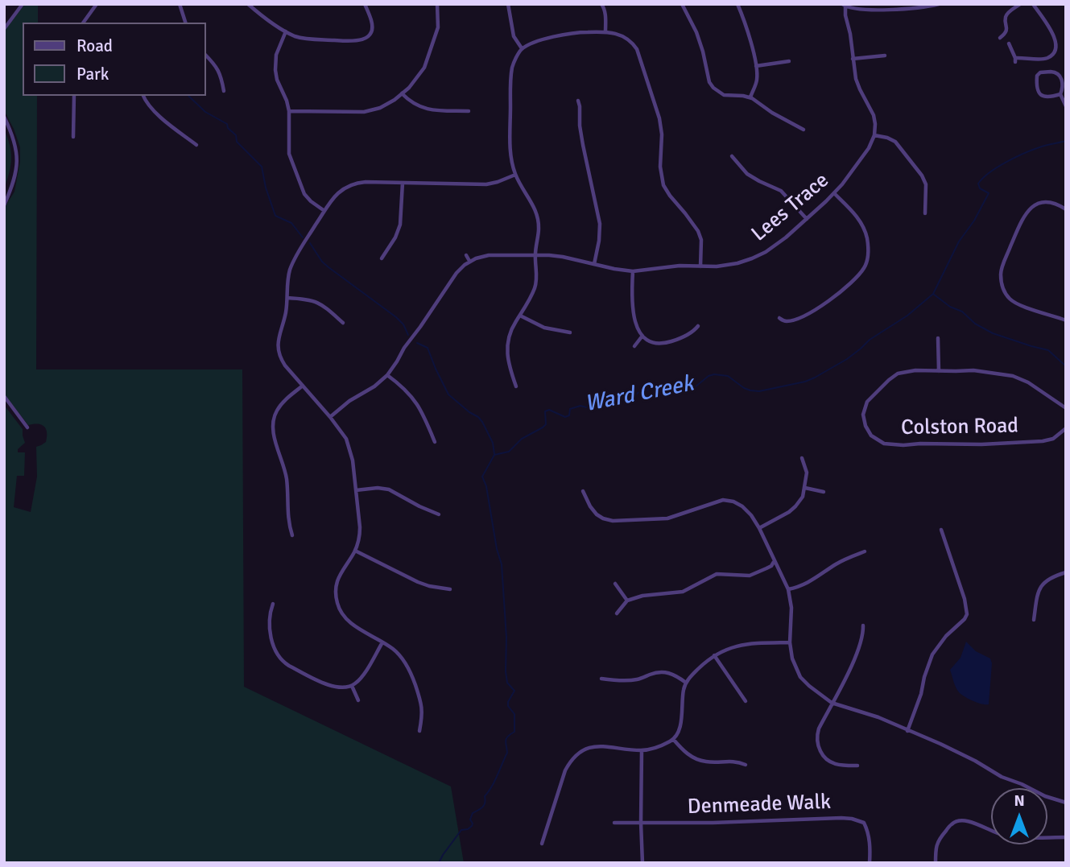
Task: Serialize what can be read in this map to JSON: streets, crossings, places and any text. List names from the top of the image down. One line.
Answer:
{"streets":{"street":["Lees Trace","Colston Road","Denmeade Walk"]},"water":["Ward Creek"],"legend":["Road","Park"],"north":"top"}
